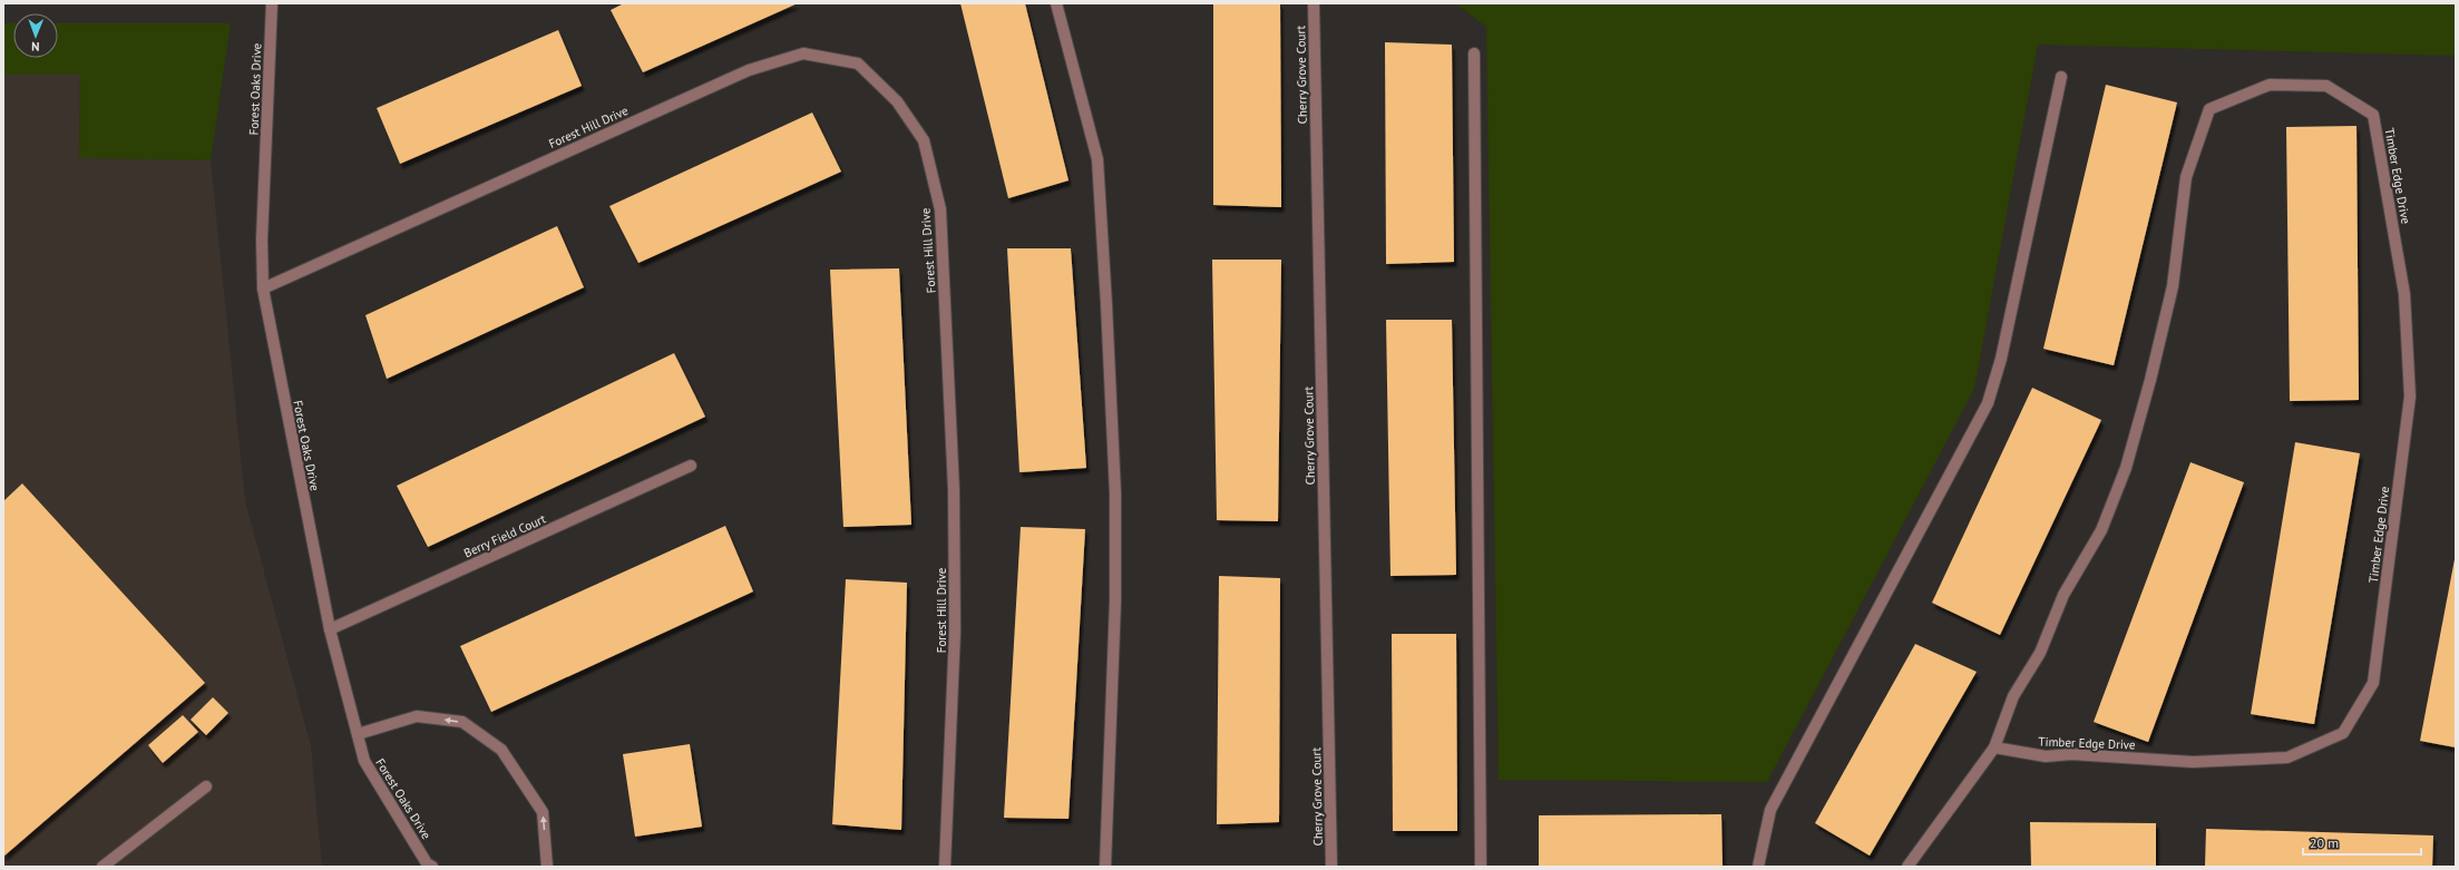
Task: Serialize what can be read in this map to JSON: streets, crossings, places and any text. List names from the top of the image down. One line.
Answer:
{"streets":{"street":["Cherry Grove Court","Forest Oaks Drive","Forest Hill Drive","Timber Edge Drive","Berry Field Court"]},"crossings":[["Forest Oaks Drive","Forest Hill Drive"],["Forest Oaks Drive","Berry Field Court"]],"scale_bar":"20 m","north":"bottom"}
